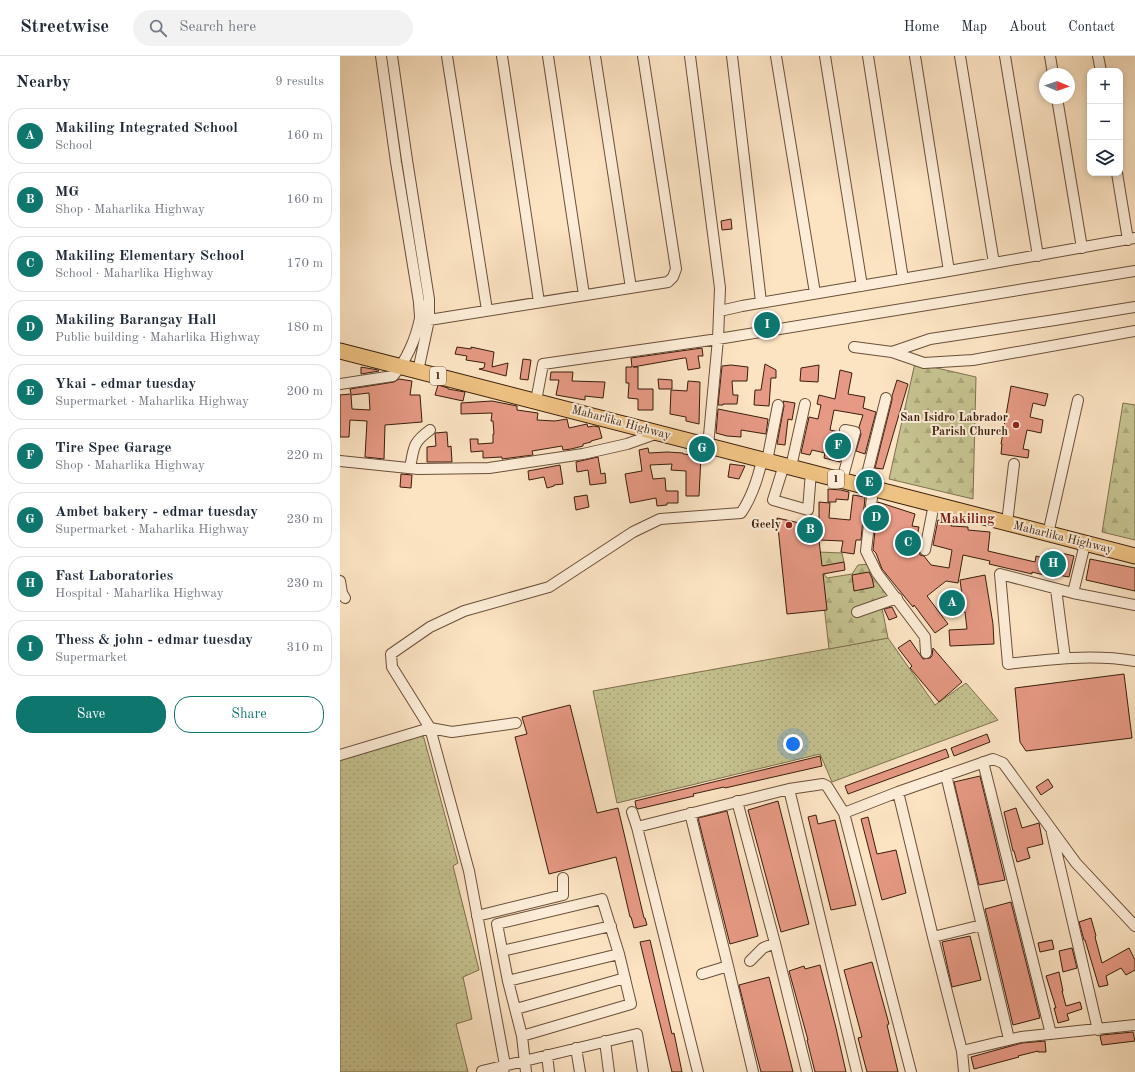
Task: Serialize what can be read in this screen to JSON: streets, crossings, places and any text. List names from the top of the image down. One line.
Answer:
{"streets":{"highway":["1","Maharlika Highway"]},"districts":["Makiling"],"places":["San Isidro Labrador Parish Church","Geely"],"north":"right","page":{"header":"Streetwise","search":"Search here","nav":["Home","Map","About","Contact"],"heading":["Nearby","9 results"],"map_buttons":["+","−"],"list":[{"mark":"A","name":"Makiling Integrated School","note":"School","value":"160 m"},{"mark":"B","name":"MG","note":"Shop · Maharlika Highway","value":"160 m"},{"mark":"C","name":"Makiling Elementary School","note":"School · Maharlika Highway","value":"170 m"},{"mark":"D","name":"Makiling Barangay Hall","note":"Public building · Maharlika Highway","value":"180 m"},{"mark":"E","name":"Ykai - edmar tuesday","note":"Supermarket · Maharlika Highway","value":"200 m"},{"mark":"F","name":"Tire Spec Garage","note":"Shop · Maharlika Highway","value":"220 m"},{"mark":"G","name":"Ambet bakery - edmar tuesday","note":"Supermarket · Maharlika Highway","value":"230 m"},{"mark":"H","name":"Fast Laboratories","note":"Hospital · Maharlika Highway","value":"230 m"},{"mark":"I","name":"Thess & john - edmar tuesday","note":"Supermarket","value":"310 m"}],"pins":["I","F","G","E","D","B","C","H","A"],"buttons":["Save","Share"]}}
